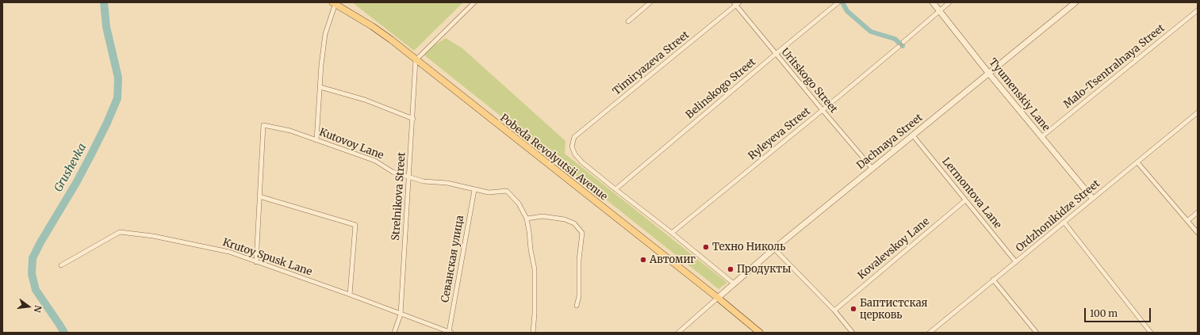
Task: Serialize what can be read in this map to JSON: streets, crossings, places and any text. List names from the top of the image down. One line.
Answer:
{"streets":{"main road":["Pobeda Revolyutsii Avenue"],"street":["Timiryazeva Street","Malo-Tsentralnaya Street","Uritskogo Street","Belinskogo Street","Tyumenskiy Lane","Ryleyeva Street","Dachnaya Street","Kutovoy Lane","Lermontova Lane","Strelnikova Street","Ordzhonikidze Street","Kovalevskoy Lane","Krutoy Spusk Lane","Севанская улица"]},"crossings":[["Timiryazeva Street","Uritskogo Street"],["Timiryazeva Street","Belinskogo Street"],["Malo-Tsentralnaya Street","Tyumenskiy Lane"],["Uritskogo Street","Belinskogo Street"],["Uritskogo Street","Ryleyeva Street"],["Uritskogo Street","Dachnaya Street"],["Tyumenskiy Lane","Dachnaya Street"],["Tyumenskiy Lane","Ordzhonikidze Street"],["Dachnaya Street","Pobeda Revolyutsii Avenue"],["Dachnaya Street","Lermontova Lane"],["Kutovoy Lane","Strelnikova Street"],["Kutovoy Lane","Севанская улица"],["Pobeda Revolyutsii Avenue","Strelnikova Street"],["Lermontova Lane","Ordzhonikidze Street"],["Lermontova Lane","Kovalevskoy Lane"],["Strelnikova Street","Krutoy Spusk Lane"],["Krutoy Spusk Lane","Севанская улица"]],"water":["Grushevka"],"places":["Техно Николь","Автомиг","Продукты","Баптистская церковь"],"scale_bar":"100 m","north":"right"}
